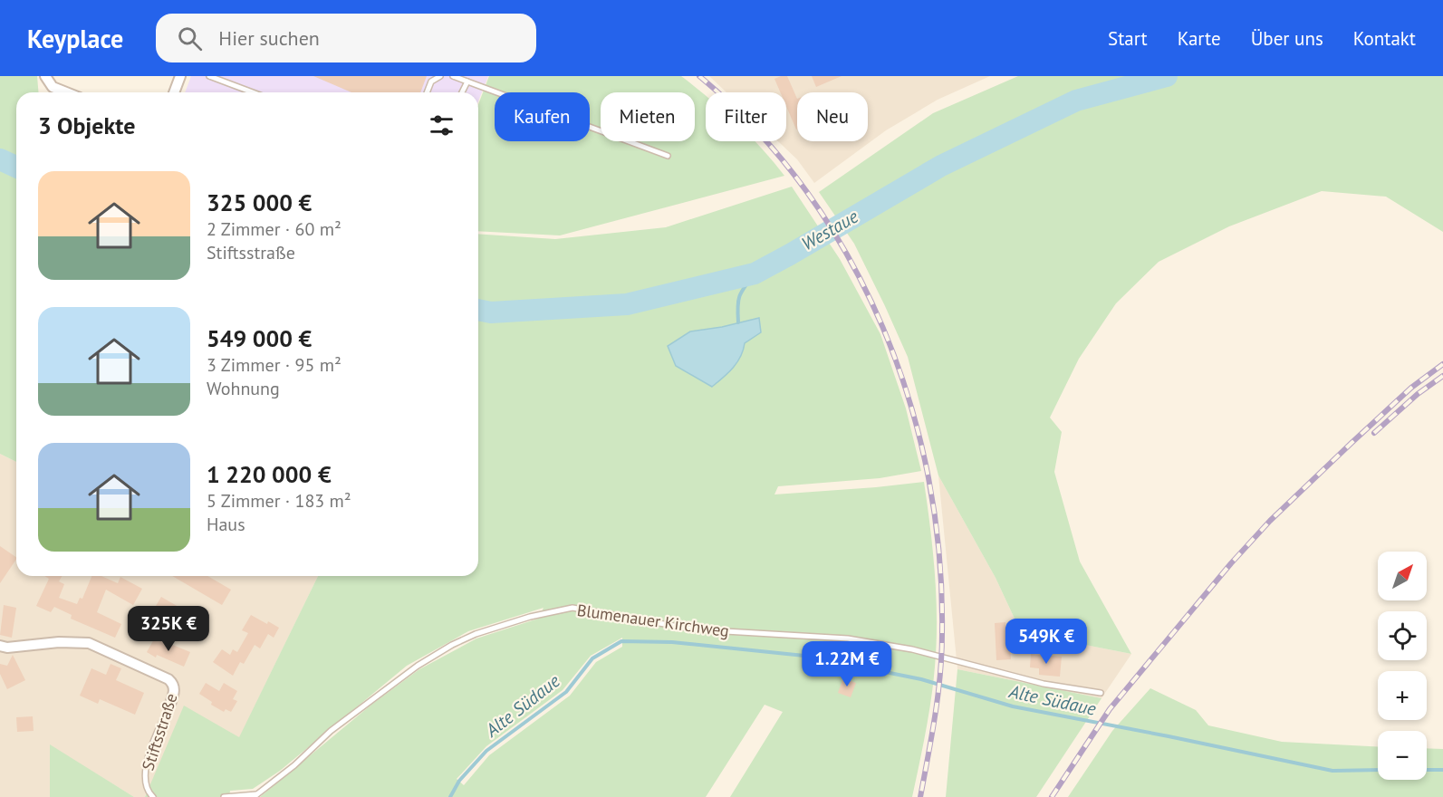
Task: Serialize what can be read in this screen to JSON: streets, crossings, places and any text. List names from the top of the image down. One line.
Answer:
{"streets":{"street":["Stiftsstraße"],"lane":["Blumenauer Kirchweg"]},"water":["Westaue","Alte Südaue"],"north":"top right","page":{"header":"Keyplace","search":"Hier suchen","nav":["Start","Karte","Über uns","Kontakt"],"chip":["Kaufen","Mieten","Filter","Neu"],"heading":"3 Objekte","list":[{"name":"325 000 €","note":"2 Zimmer · 60 m² · Stiftsstraße"},{"name":"549 000 €","note":"3 Zimmer · 95 m² · Wohnung"},{"name":"1 220 000 €","note":"5 Zimmer · 183 m² · Haus"}],"map_buttons":["+","−"],"price":["325K €","549K €","1.22M €"]}}
